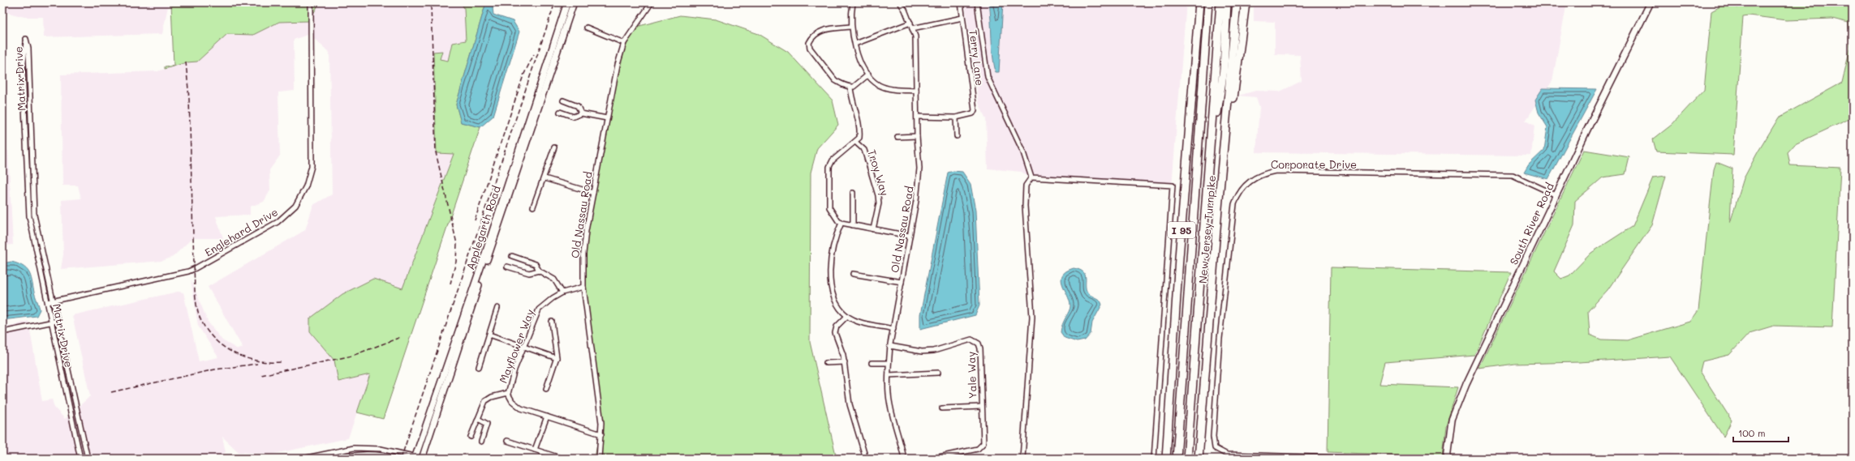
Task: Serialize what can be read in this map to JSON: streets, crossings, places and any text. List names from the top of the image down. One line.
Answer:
{"streets":{"highway":["New Jersey Turnpike","I 95"],"main road":["South River Road","Applegarth Road"],"street":["Terry Lane","Matrix Drive","Corporate Drive","Troy Way","Old Nassau Road","Englehard Drive","Mayflower Way","Yale Way"]},"crossings":[["Matrix Drive","Englehard Drive"],["Corporate Drive","South River Road"],["Old Nassau Road","Mayflower Way"],["Old Nassau Road","Yale Way"]],"scale_bar":"100 m"}
